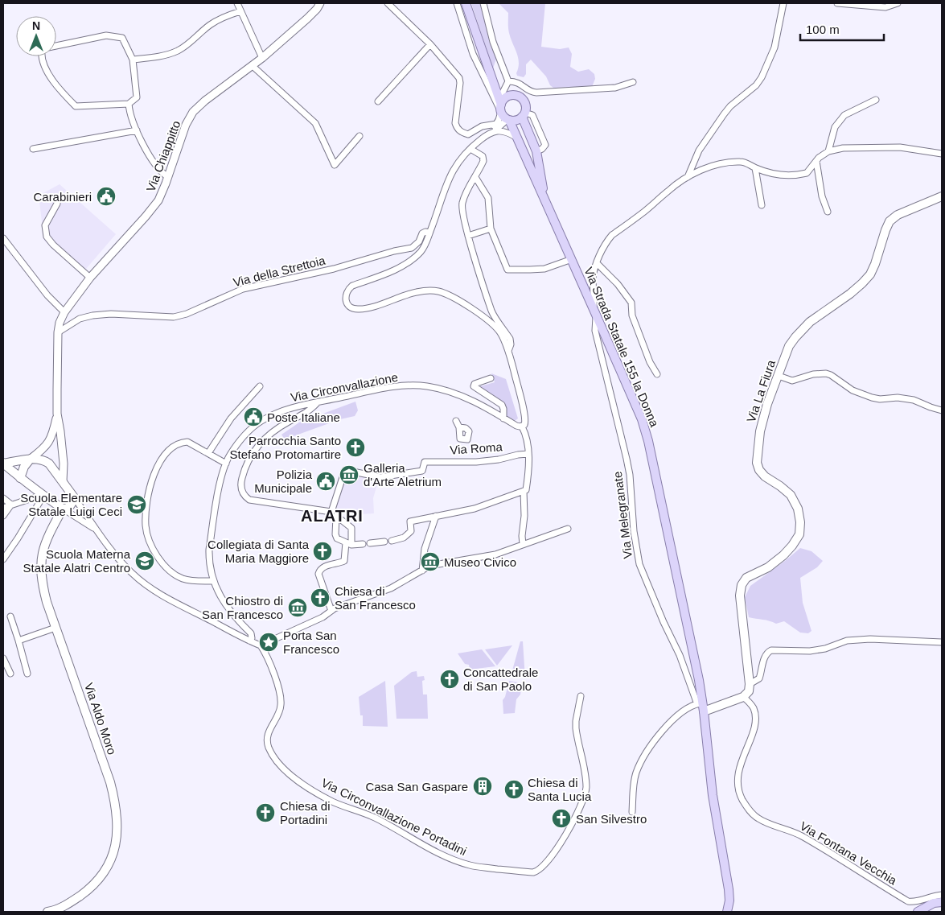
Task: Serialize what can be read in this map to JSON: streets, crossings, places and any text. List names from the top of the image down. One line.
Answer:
{"streets":{"main road":["Via Strada Statale 155 la Donna","Via La Fiura","Via Aldo Moro"],"street":["Via Chiappitto","Via della Strettoia","Via Circonvallazione","Via Roma","Via Melegranate","Via Circonvallazione Portadini","Via Fontana Vecchia"]},"crossings":[["Via Chiappitto","Via della Strettoia"],["Via Strada Statale 155 la Donna","Via Melegranate"]],"districts":["ALATRI"],"places":{"public building":["Carabinieri","Poste Italiane","Polizia Municipale"],"church":["Parrocchia Santo Stefano Protomartire","Collegiata di Santa Maria Maggiore","Chiesa di San Francesco","Concattedrale di San Paolo","Chiesa di Santa Lucia","Chiesa di Portadini","San Silvestro"],"museum":["Galleria d'Arte Aletrium","Museo Civico","Chiostro di San Francesco"],"school or university":["Scuola Elementare Statale Luigi Ceci","Scuola Materna Statale Alatri Centro"],"place":["Porta San Francesco"],"building":["Casa San Gaspare"]},"scale_bar":"100 m","north":"top"}
